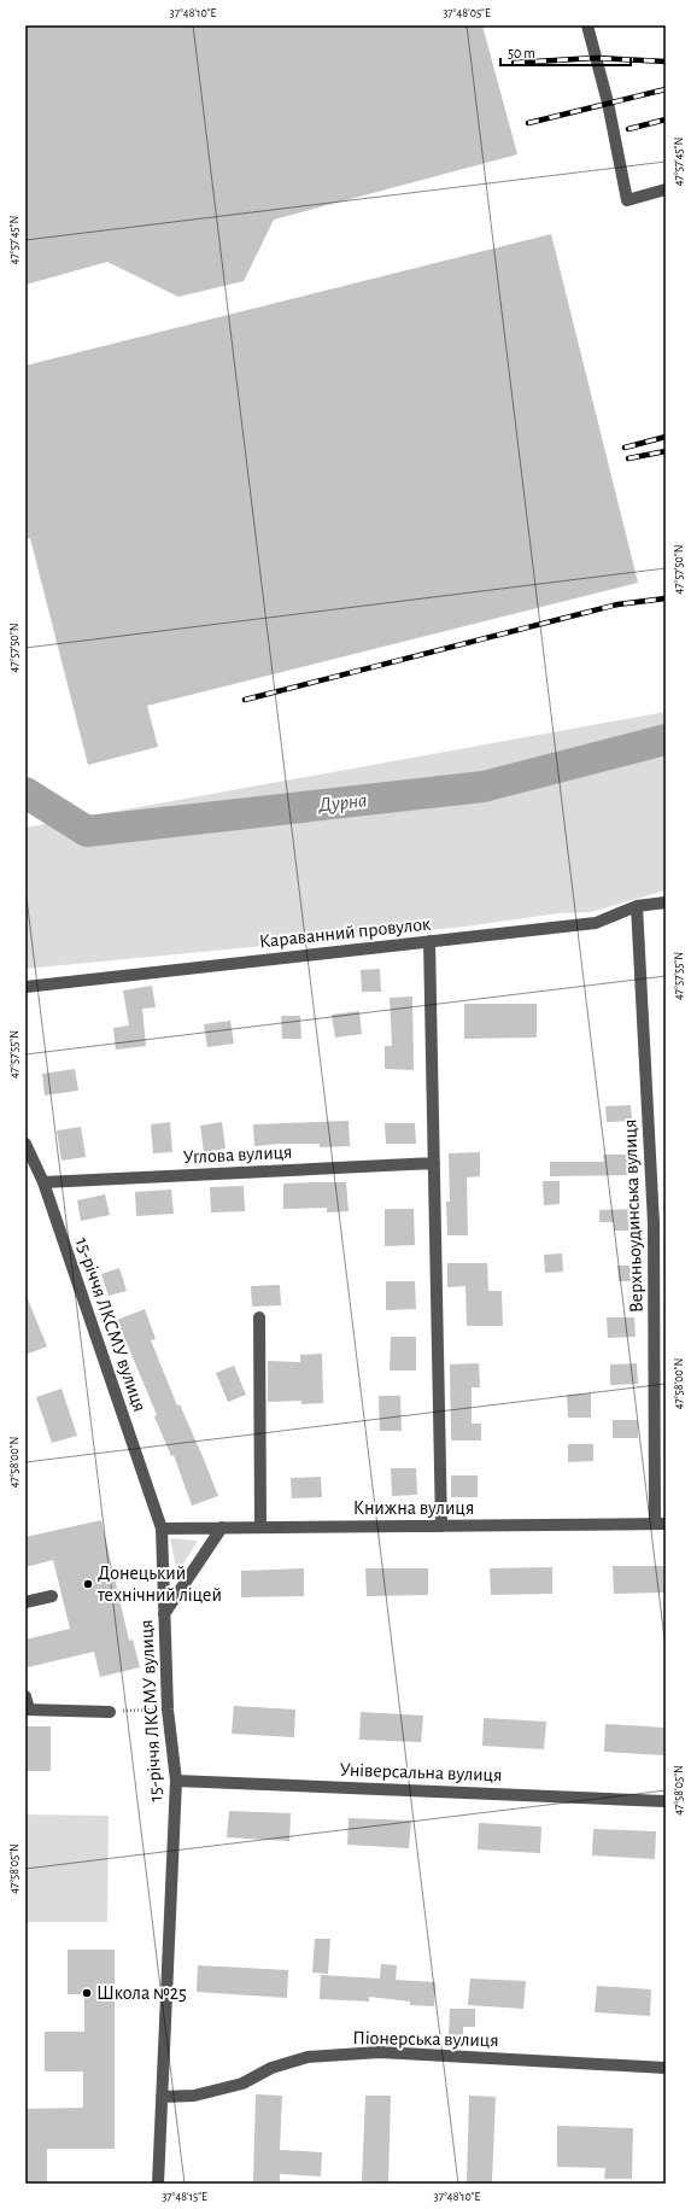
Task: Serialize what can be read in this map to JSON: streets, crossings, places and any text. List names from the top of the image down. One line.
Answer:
{"streets":{"street":["Караванний провулок","Углова вулиця","Верхньоудинська вулиця","15-річчя ЛКСМУ вулиця","Книжна вулиця","Універсальна вулиця","Піонерська вулиця"]},"crossings":[["Караванний провулок","Верхньоудинська вулиця"],["Углова вулиця","15-річчя ЛКСМУ вулиця"],["Верхньоудинська вулиця","Книжна вулиця"],["15-річчя ЛКСМУ вулиця","Книжна вулиця"],["15-річчя ЛКСМУ вулиця","Універсальна вулиця"],["15-річчя ЛКСМУ вулиця","Піонерська вулиця"]],"water":["Дурна"],"places":["Донецький технічний ліцей","Школа №25"],"scale_bar":"50 m","coordinates":["37°48'10\"E","37°48'05\"E","47°57'45\"N","47°57'50\"N","47°57'55\"N","47°58'00\"N","47°58'05\"N","37°48'15\"E"]}
